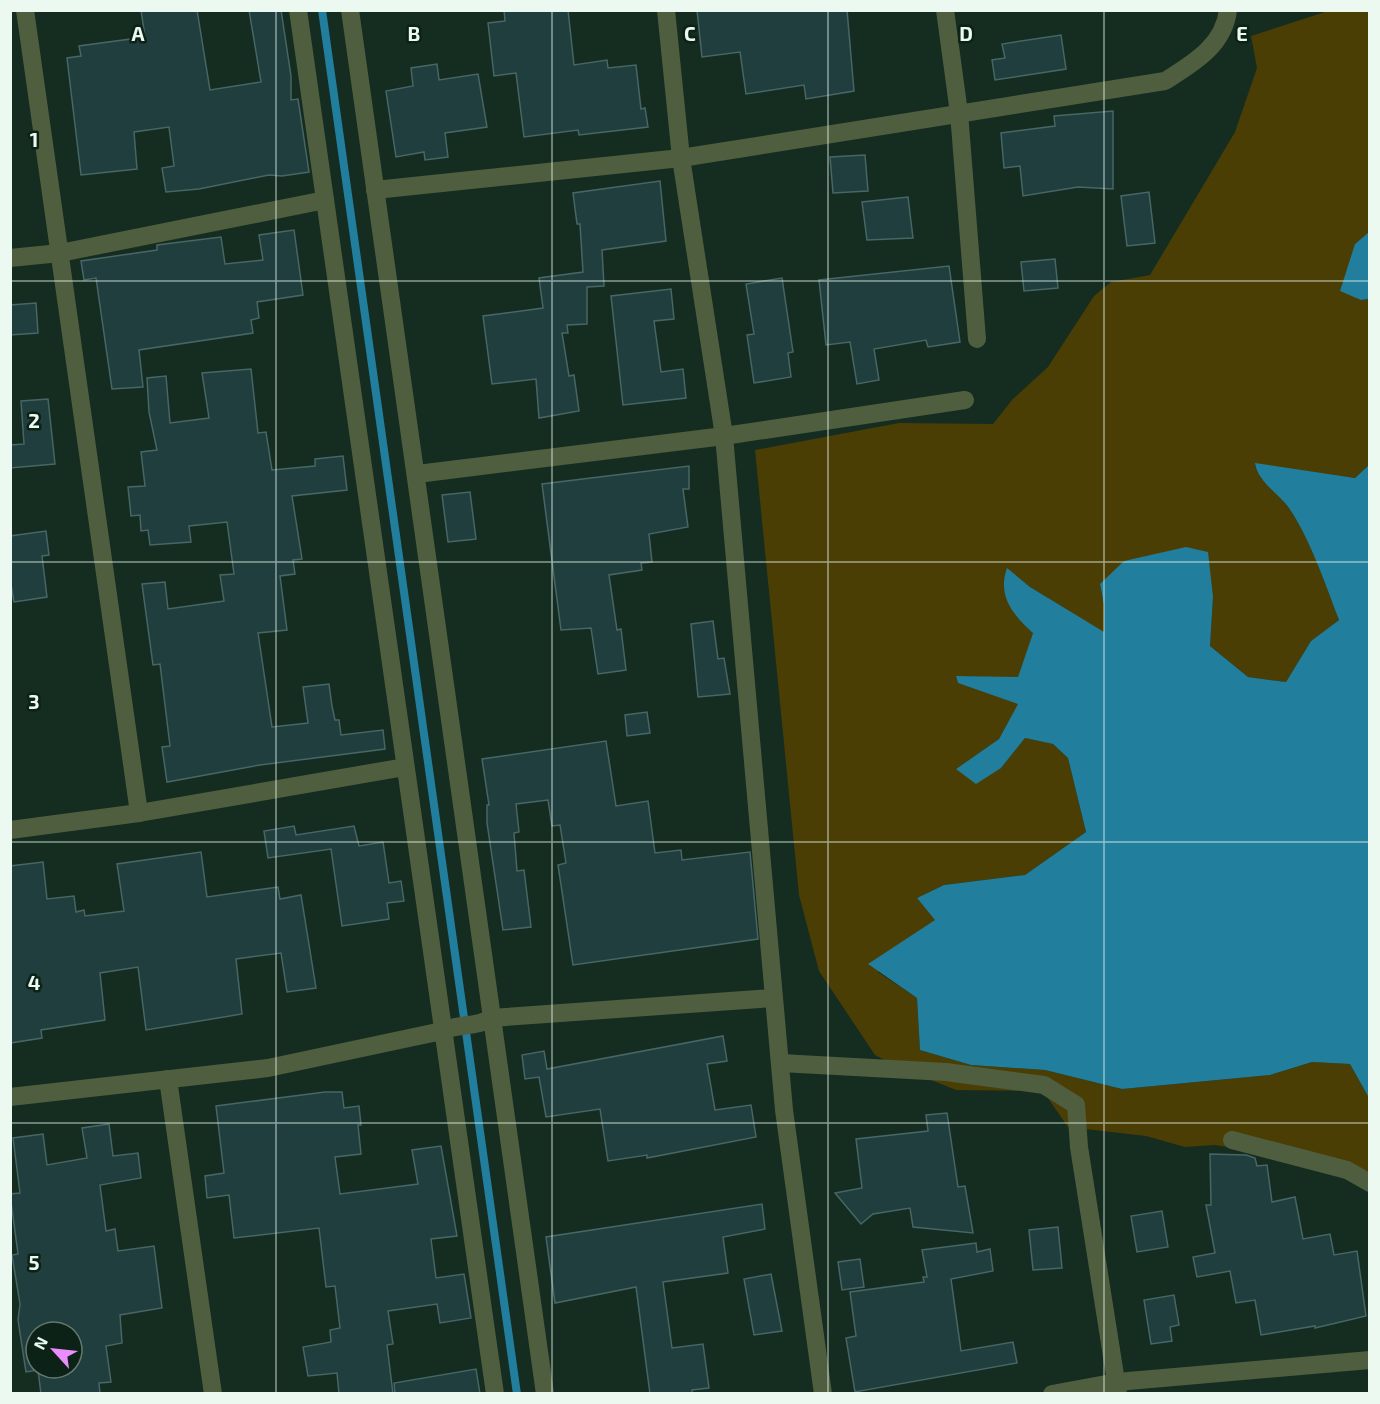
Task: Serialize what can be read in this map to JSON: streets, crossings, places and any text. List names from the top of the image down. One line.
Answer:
{"north":"top left","grid":{"columns":["A","B","C","D","E"],"rows":["1","2","3","4","5"]}}
